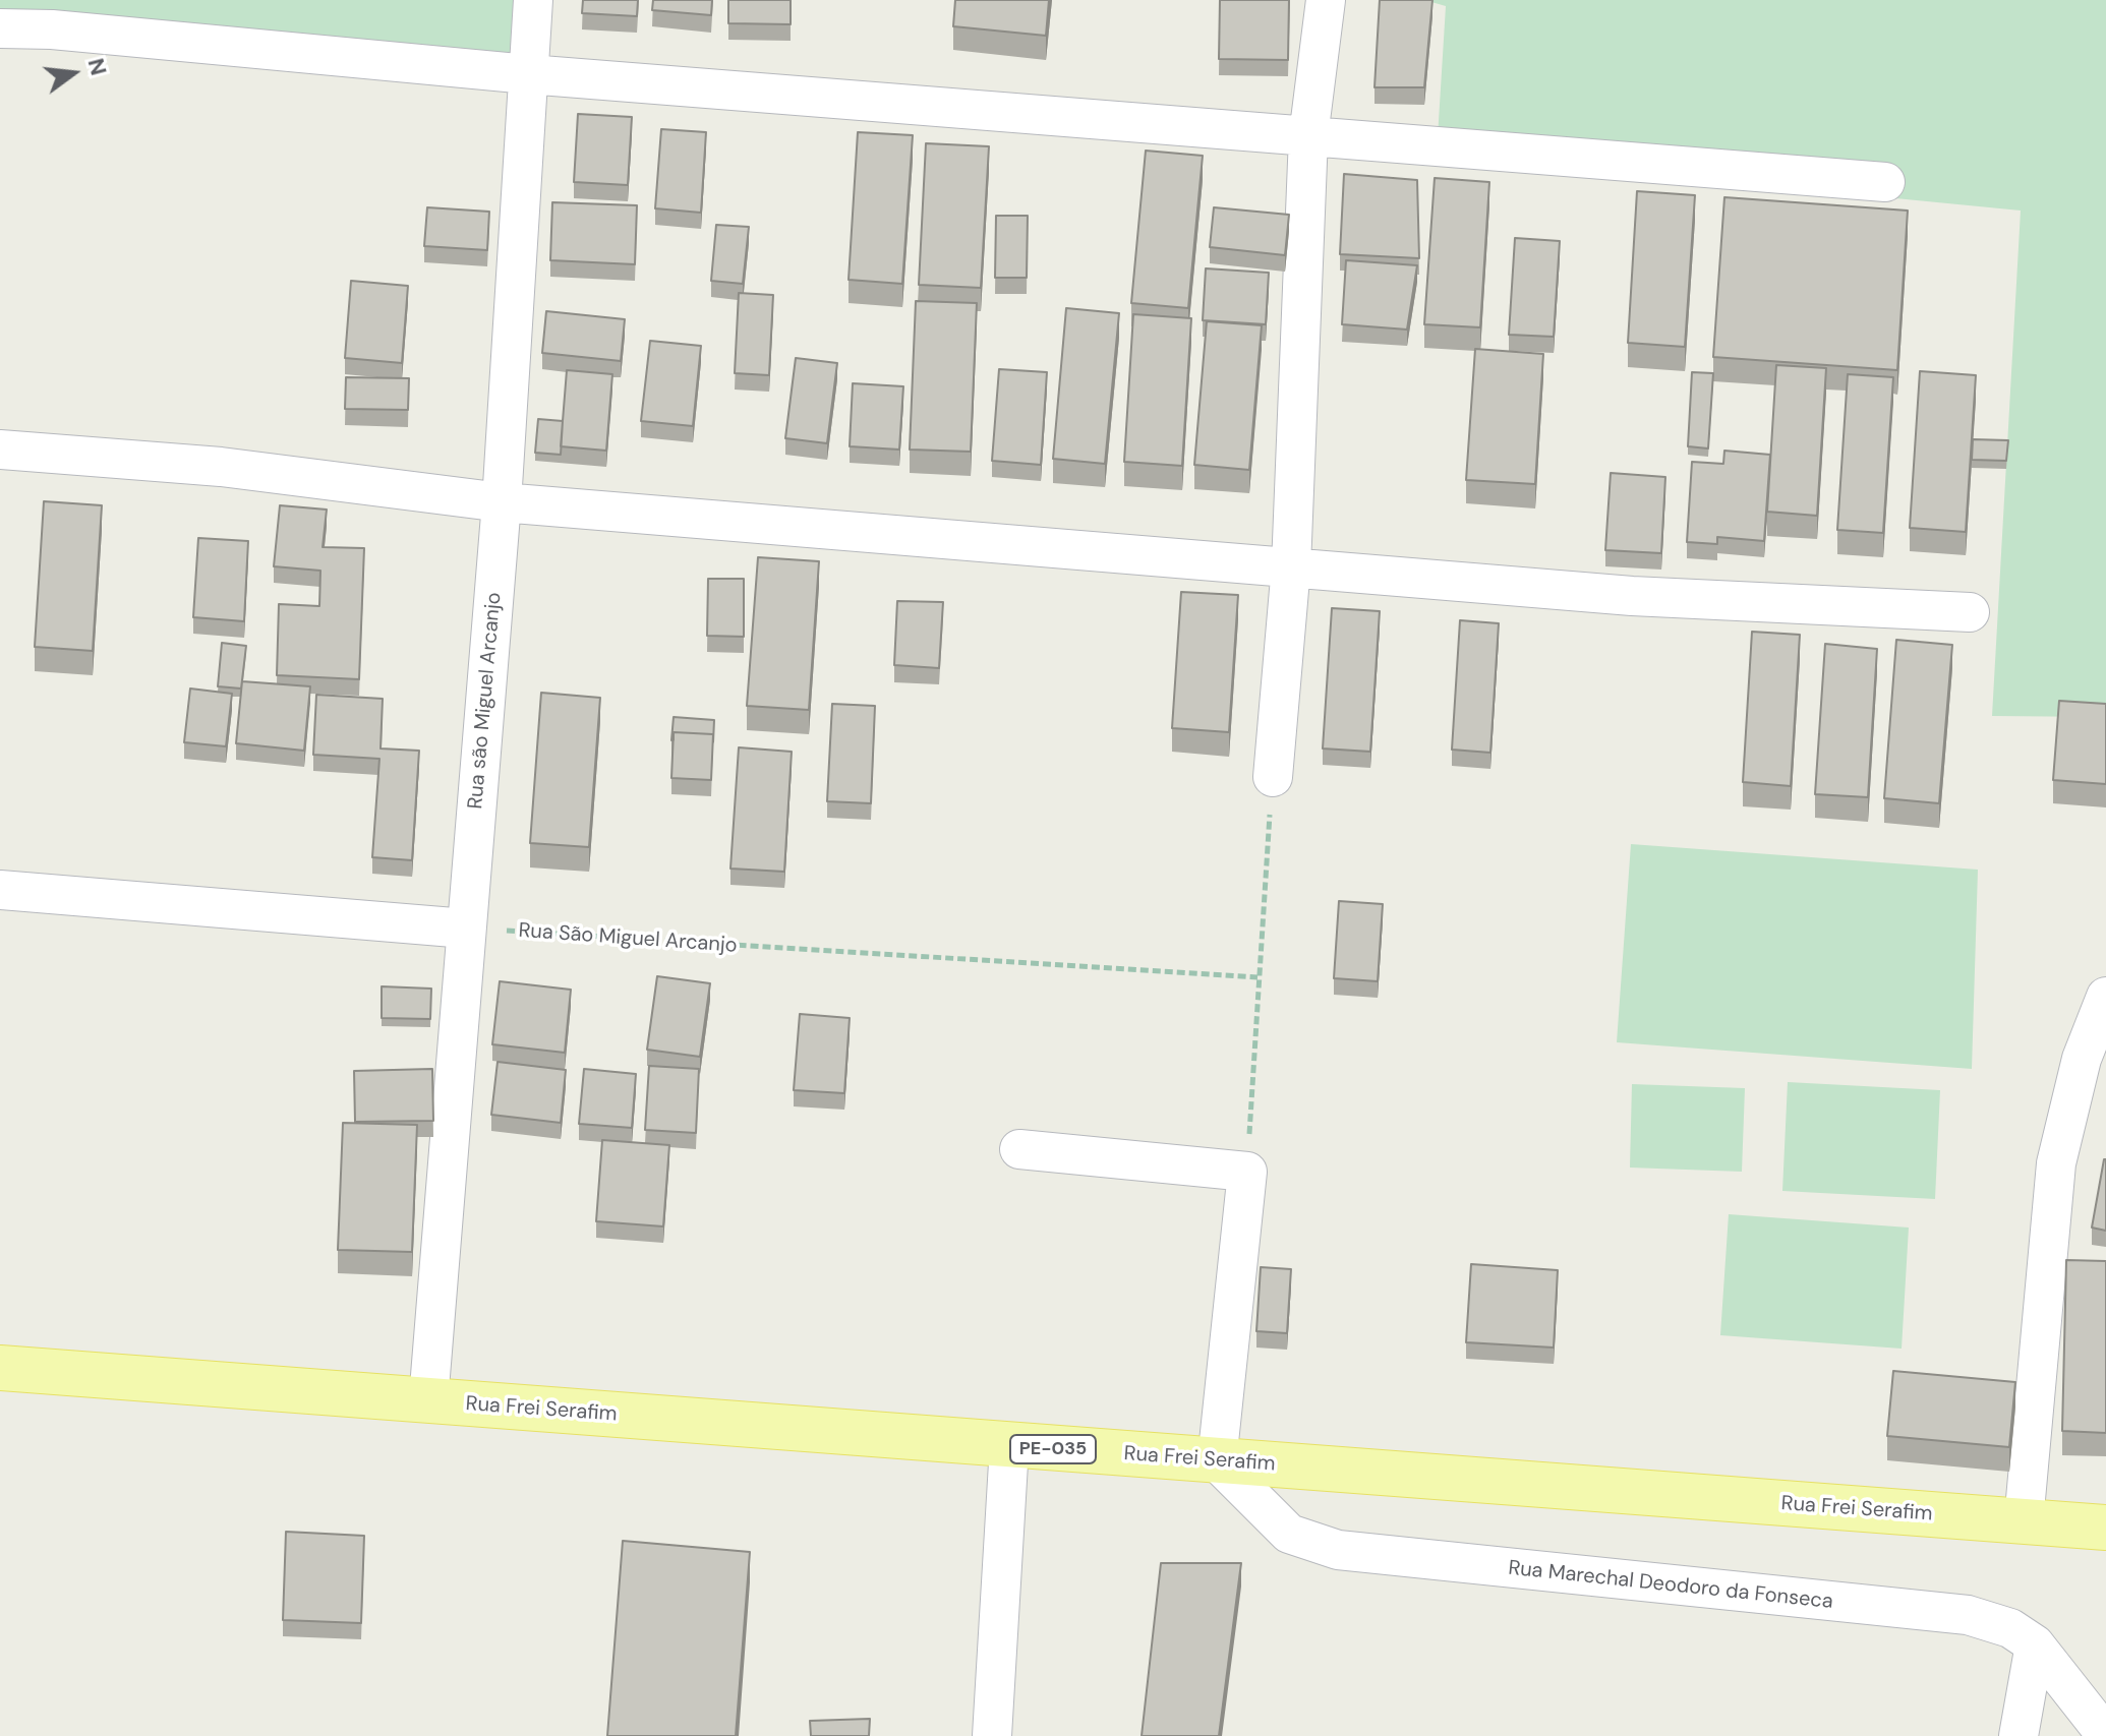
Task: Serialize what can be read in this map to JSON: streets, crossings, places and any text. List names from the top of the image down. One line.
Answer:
{"streets":{"main road":["Rua Frei Serafim","PE-035"],"street":["Rua são Miguel Arcanjo","Rua Marechal Deodoro da Fonseca"],"path":["Rua São Miguel Arcanjo"]},"crossings":[["Rua são Miguel Arcanjo","Rua São Miguel Arcanjo"],["Rua são Miguel Arcanjo","Rua Frei Serafim"],["Rua Frei Serafim","Rua Marechal Deodoro da Fonseca"]],"north":"right"}
